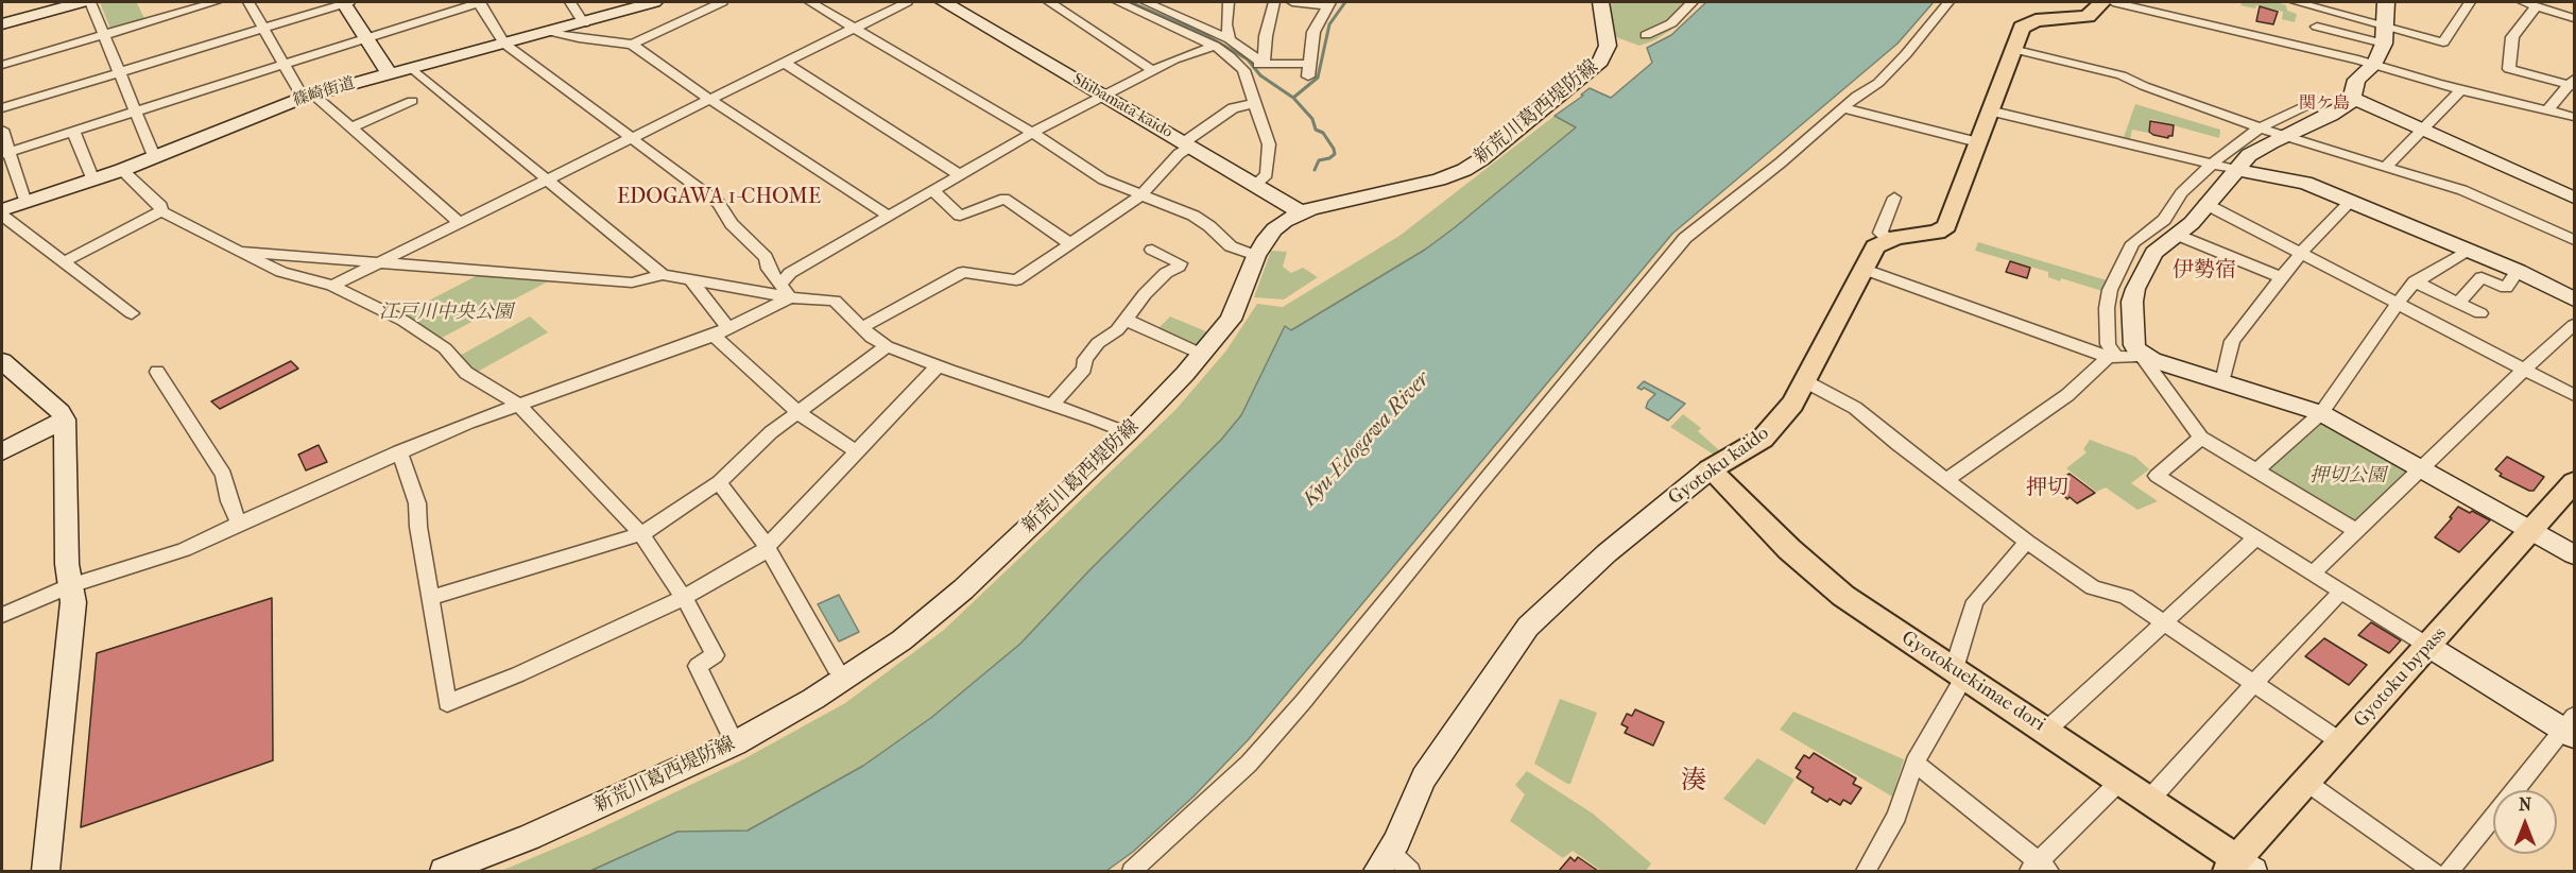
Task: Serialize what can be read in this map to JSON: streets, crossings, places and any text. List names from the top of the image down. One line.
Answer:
{"streets":{"main road":["Gyotoku kaido","Gyotoku bypass","Gyotokuekimae dori"],"street":["篠崎街道","Shibamata-kaido","新荒川葛西堤防線"]},"crossings":[["Shibamata-kaido","新荒川葛西堤防線"],["Gyotoku kaido","Gyotokuekimae dori"],["Gyotoku bypass","Gyotokuekimae dori"]],"districts":["関ケ島","EDOGAWA 1-CHOME","伊勢宿","押切","湊"],"water":["Kyu-Edogawa River"],"parks":["江戸川中央公園","押切公園"],"north":"top"}
